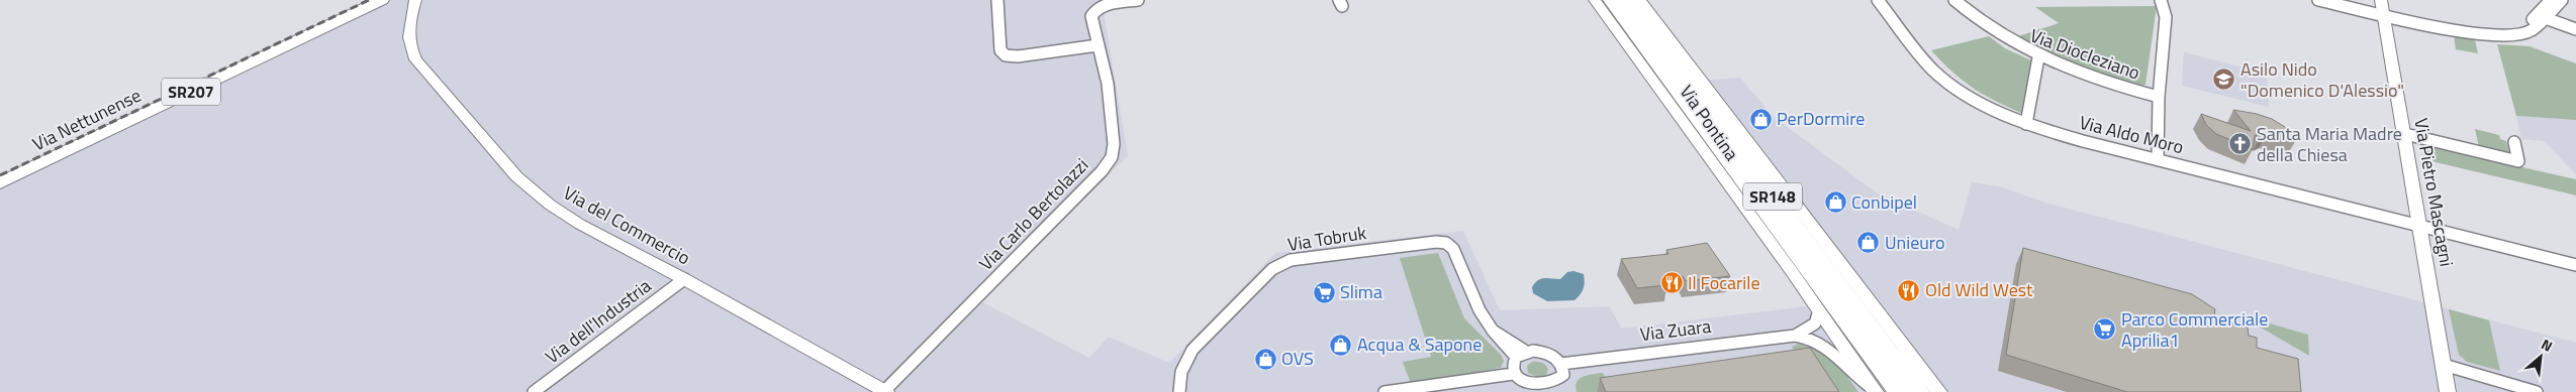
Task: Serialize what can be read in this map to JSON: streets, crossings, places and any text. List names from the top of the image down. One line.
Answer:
{"streets":{"highway":["SR148"],"main road":["SR207","Via Nettunense"],"street":["Via Diocleziano","Via Pontina","Via Aldo Moro","Via Pietro Mascagni","Via Carlo Bertolazzi","Via del Commercio","Via Tobruk","Via dell'Industria","Via Zuara"]},"crossings":[["Via Pontina","Via Zuara"],["Via Aldo Moro","Via Pietro Mascagni"],["Via Carlo Bertolazzi","Via del Commercio"],["Via del Commercio","Via dell'Industria"],["Via Tobruk","Via Zuara"]],"places":{"school or university":["Asilo Nido \"Domenico D'Alessio\""],"shop":["PerDormire","Conbipel","Unieuro","Acqua & Sapone","OVS"],"church":["Santa Maria Madre della Chiesa"],"restaurant":["Il Focarile","Old Wild West"],"supermarket":["Slima","Parco Commerciale Aprilia1"]},"north":"top right"}
